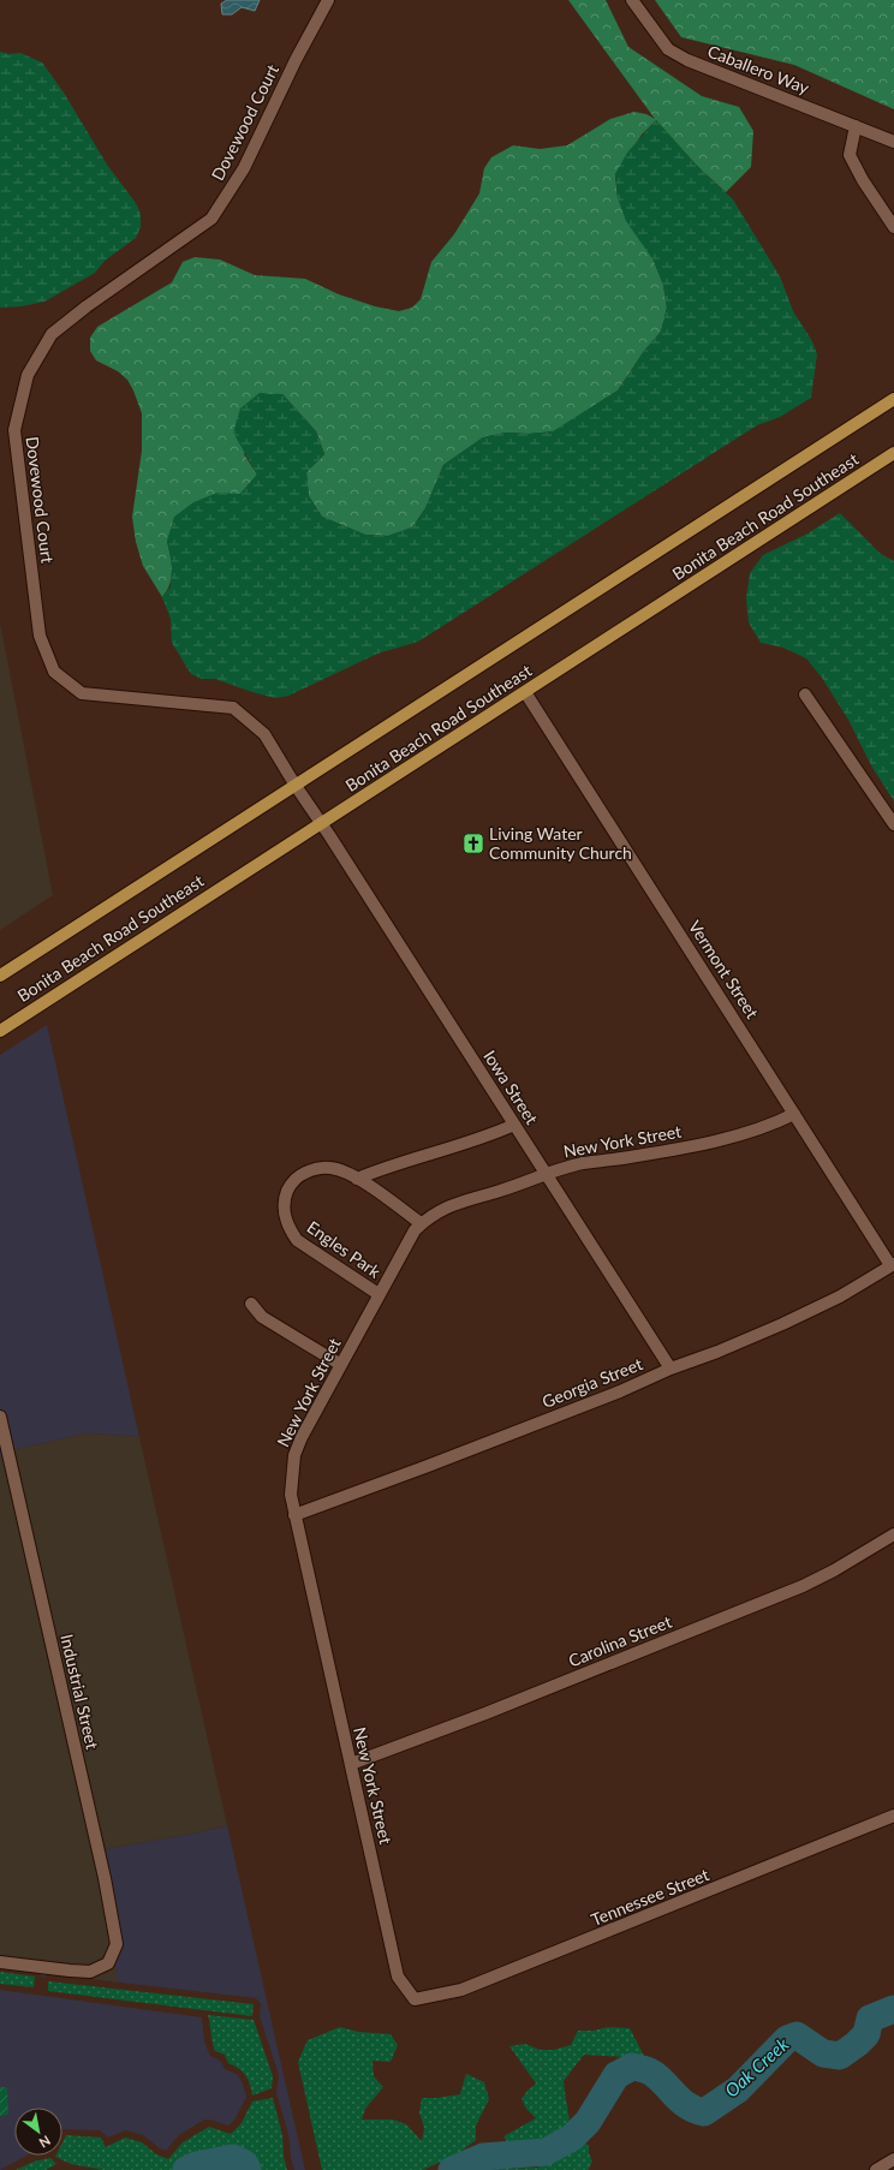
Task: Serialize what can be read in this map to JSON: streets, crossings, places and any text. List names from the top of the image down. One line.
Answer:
{"streets":{"main road":["Bonita Beach Road Southeast"],"street":["Caballero Way","Dovewood Court","Vermont Street","Iowa Street","New York Street","Engles Park","Georgia Street","Carolina Street","Industrial Street","Tennessee Street"]},"crossings":[["Dovewood Court","Bonita Beach Road Southeast"],["Dovewood Court","Iowa Street"],["Bonita Beach Road Southeast","Vermont Street"],["Bonita Beach Road Southeast","Iowa Street"],["Vermont Street","New York Street"],["Vermont Street","Georgia Street"],["Iowa Street","New York Street"],["Iowa Street","Georgia Street"],["New York Street","Engles Park"],["New York Street","Georgia Street"],["New York Street","Carolina Street"],["New York Street","Tennessee Street"]],"water":["Oak Creek"],"places":{"church":["Living Water Community Church"]},"north":"bottom right"}
